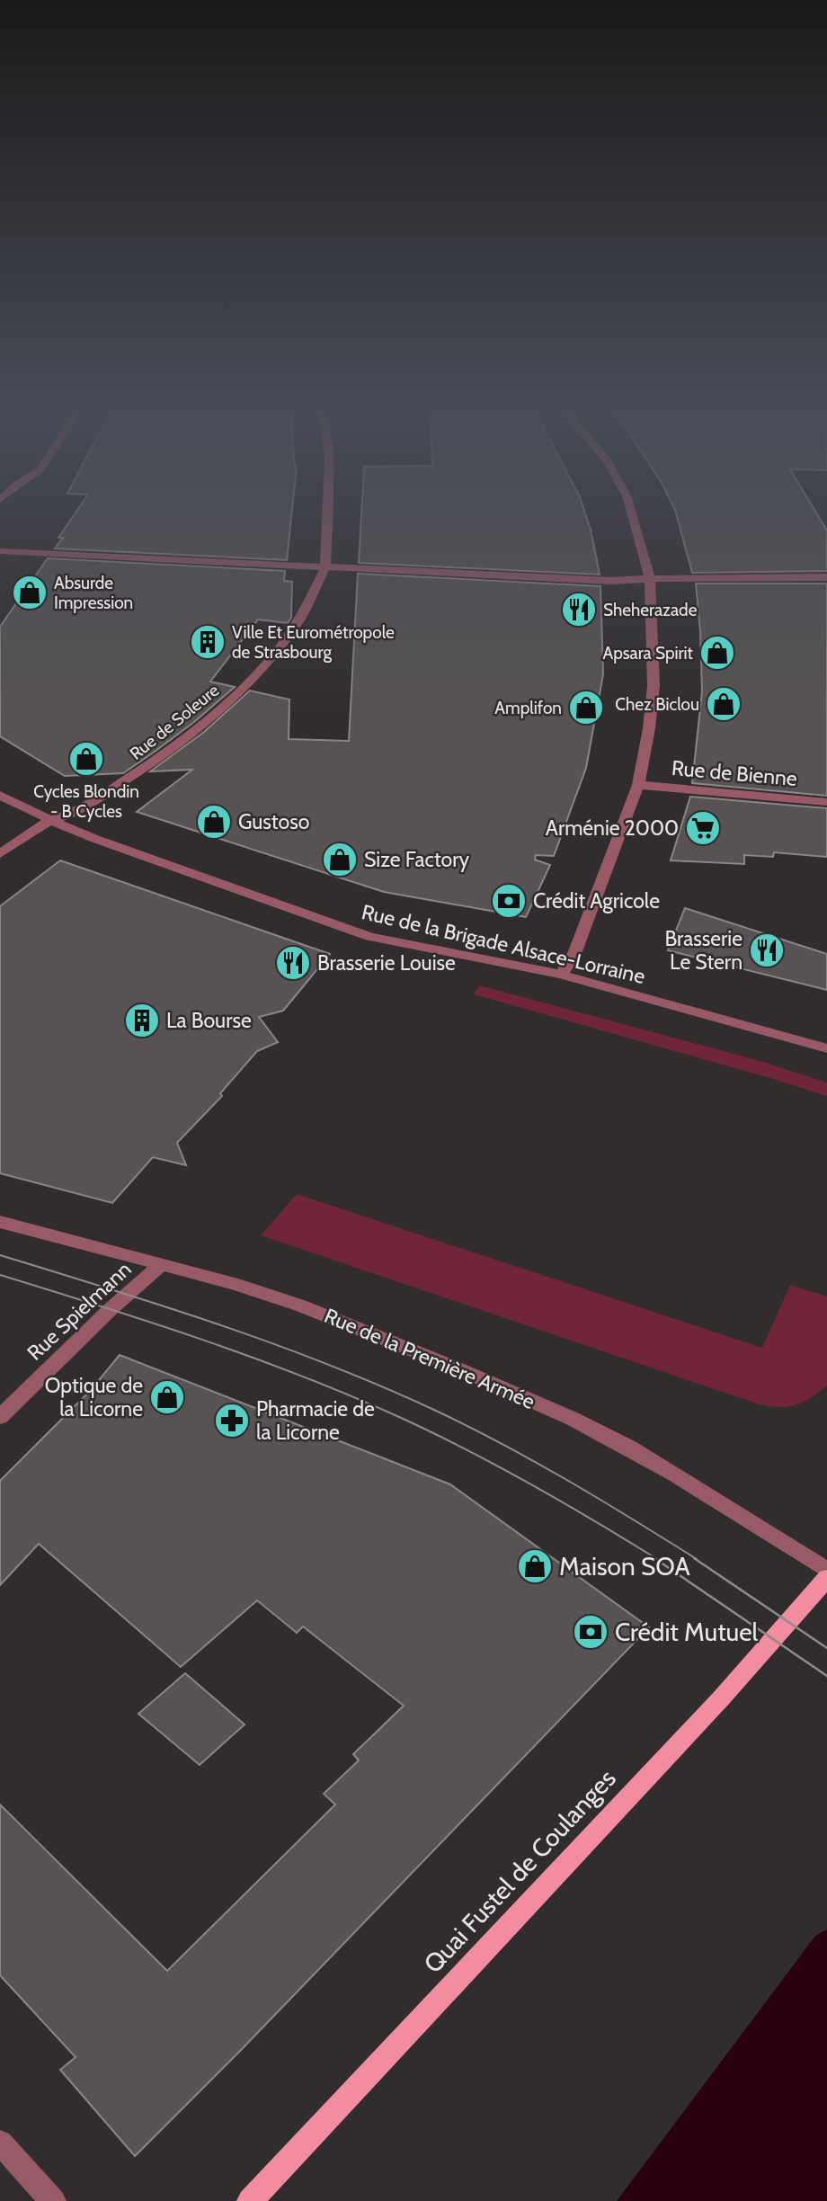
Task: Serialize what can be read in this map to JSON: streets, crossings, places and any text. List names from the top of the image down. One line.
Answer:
{"streets":{"main road":["Quai Fustel de Coulanges"],"street":["Rue de Soleure","Rue de Bienne","Rue de la Brigade Alsace-Lorraine","Rue Spielmann","Rue de la Première Armée"]},"crossings":[["Rue de Soleure","Rue de la Brigade Alsace-Lorraine"],["Rue Spielmann","Rue de la Première Armée"]],"places":{"shop":["Absurde Impression","Apsara Spirit","Chez Biclou","Amplifon","Cycles Blondin - B Cycles","Gustoso","Size Factory","Optique de la Licorne","Maison SOA"],"restaurant":["Sheherazade","Brasserie Le Stern","Brasserie Louise"],"building":["Ville Et Eurométropole de Strasbourg","La Bourse"],"supermarket":["Arménie 2000"],"bank":["Crédit Agricole","Crédit Mutuel"],"pharmacy":["Pharmacie de la Licorne"]}}
